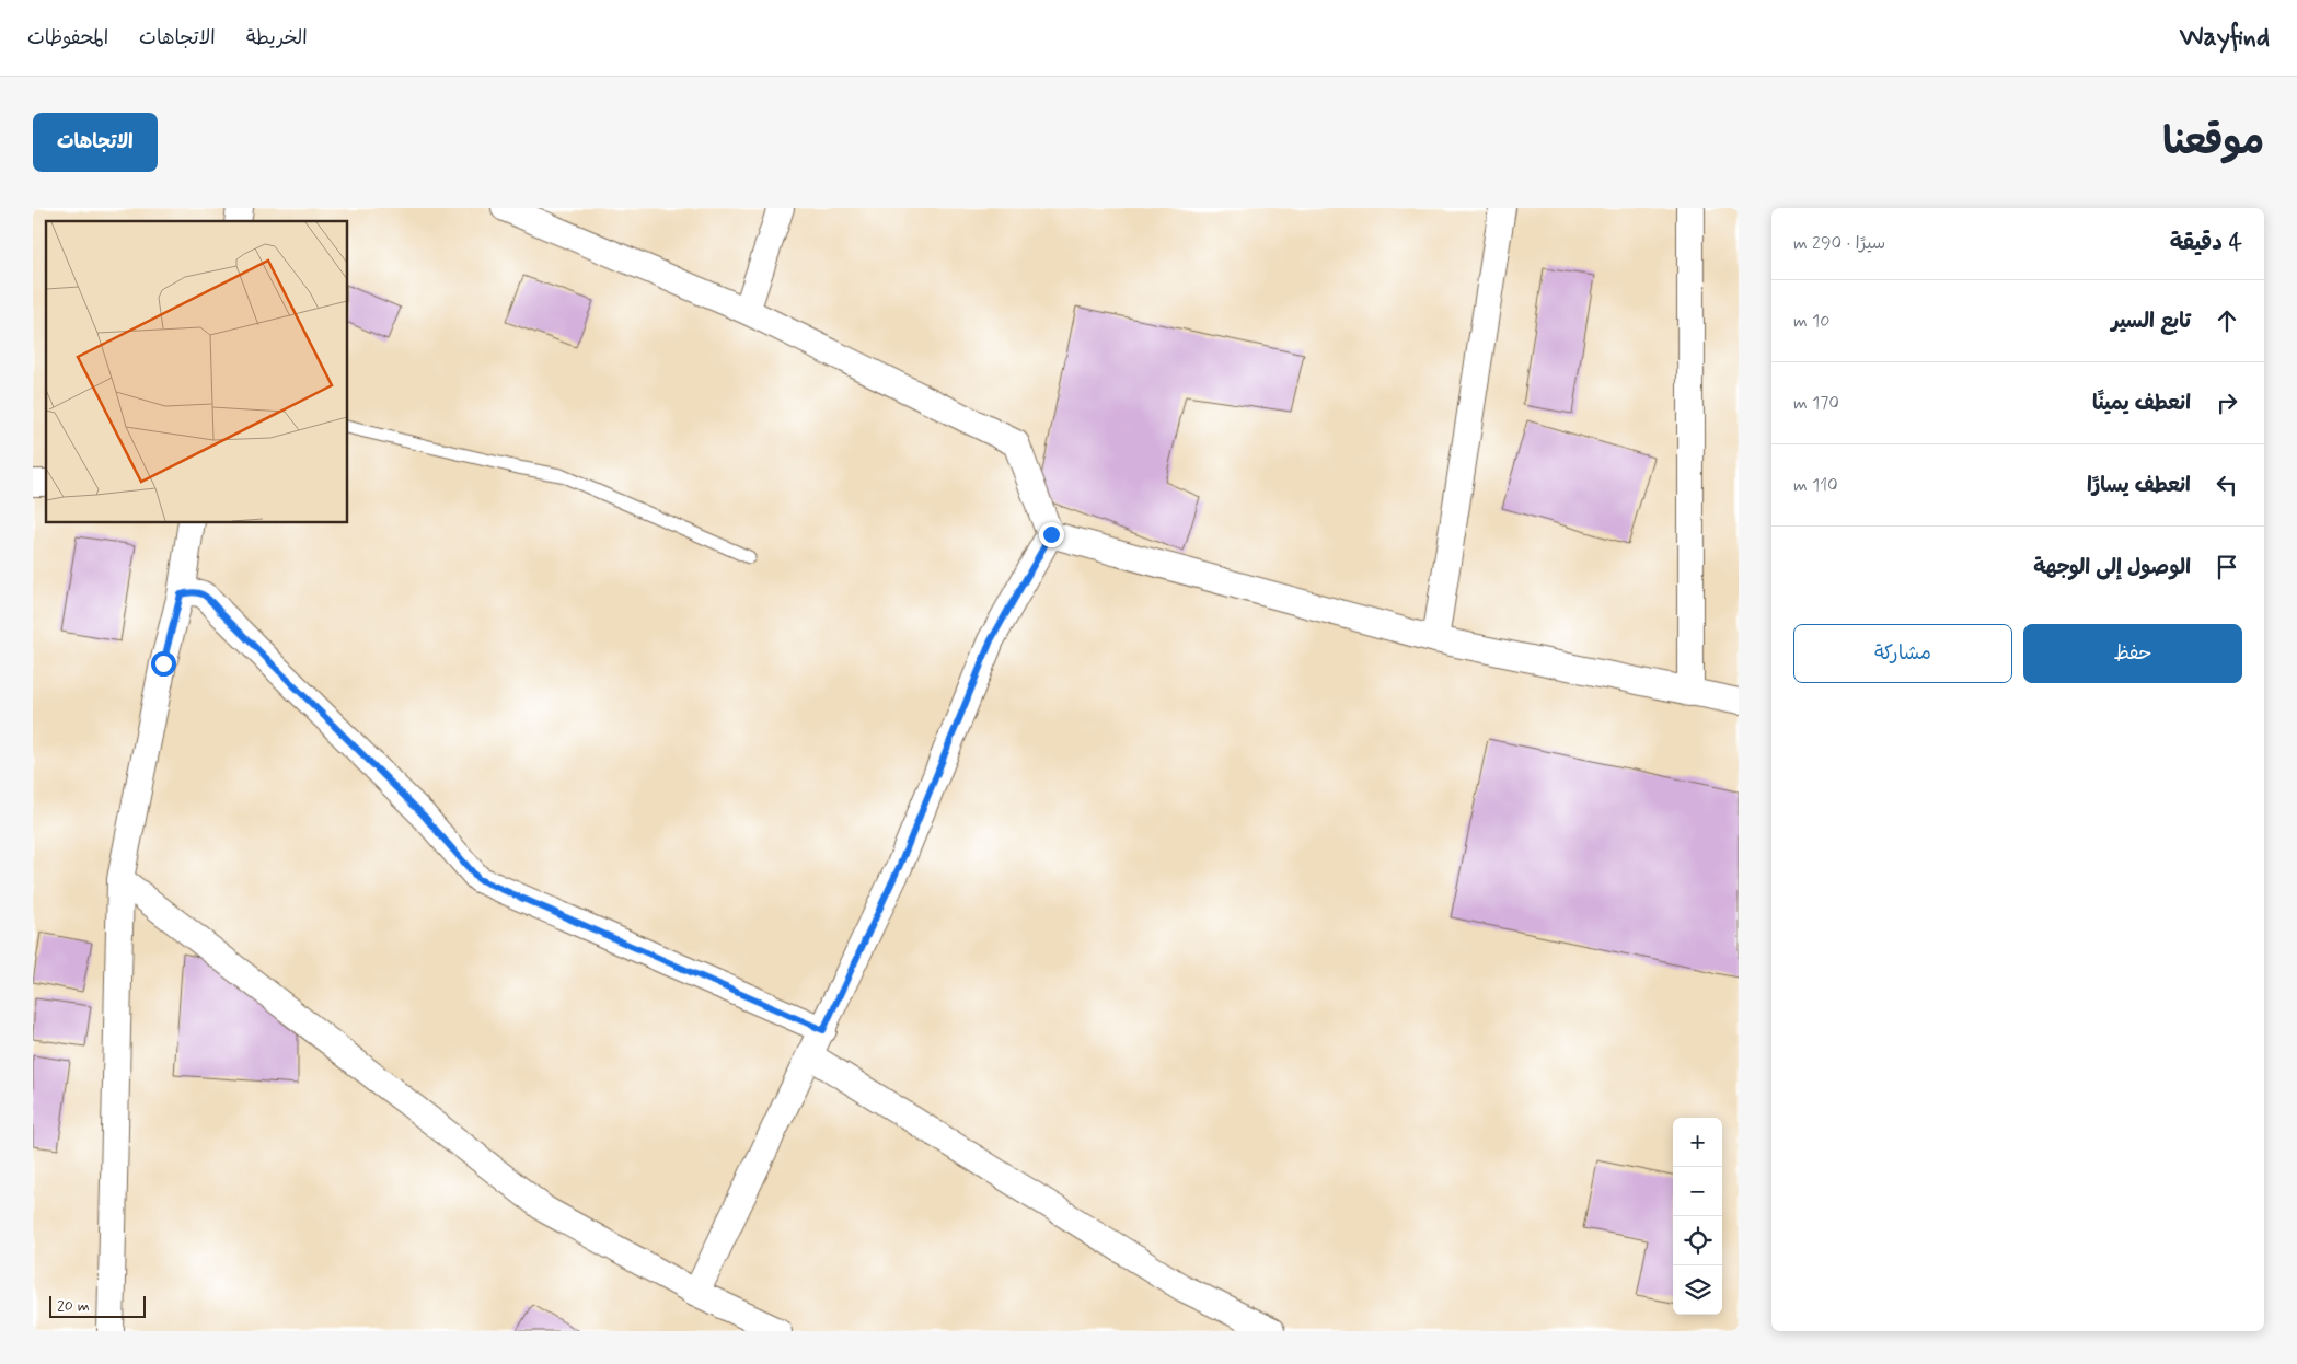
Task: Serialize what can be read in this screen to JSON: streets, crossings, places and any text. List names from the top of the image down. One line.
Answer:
{"scale_bar":"20 m","page":{"header":"Wayfind","nav":["الخريطة","الاتجاهات","المحفوظات"],"title":"موقعنا","buttons":["الاتجاهات",["حفظ","مشاركة"]],"heading":["4 دقيقة","سيرًا · 290 m"],"list":[["تابع السير","10 m"],["انعطف يمينًا","170 m"],["انعطف يسارًا","110 m"],"الوصول إلى الوجهة"],"map_buttons":["+","−"],"scale":"20 m"}}
